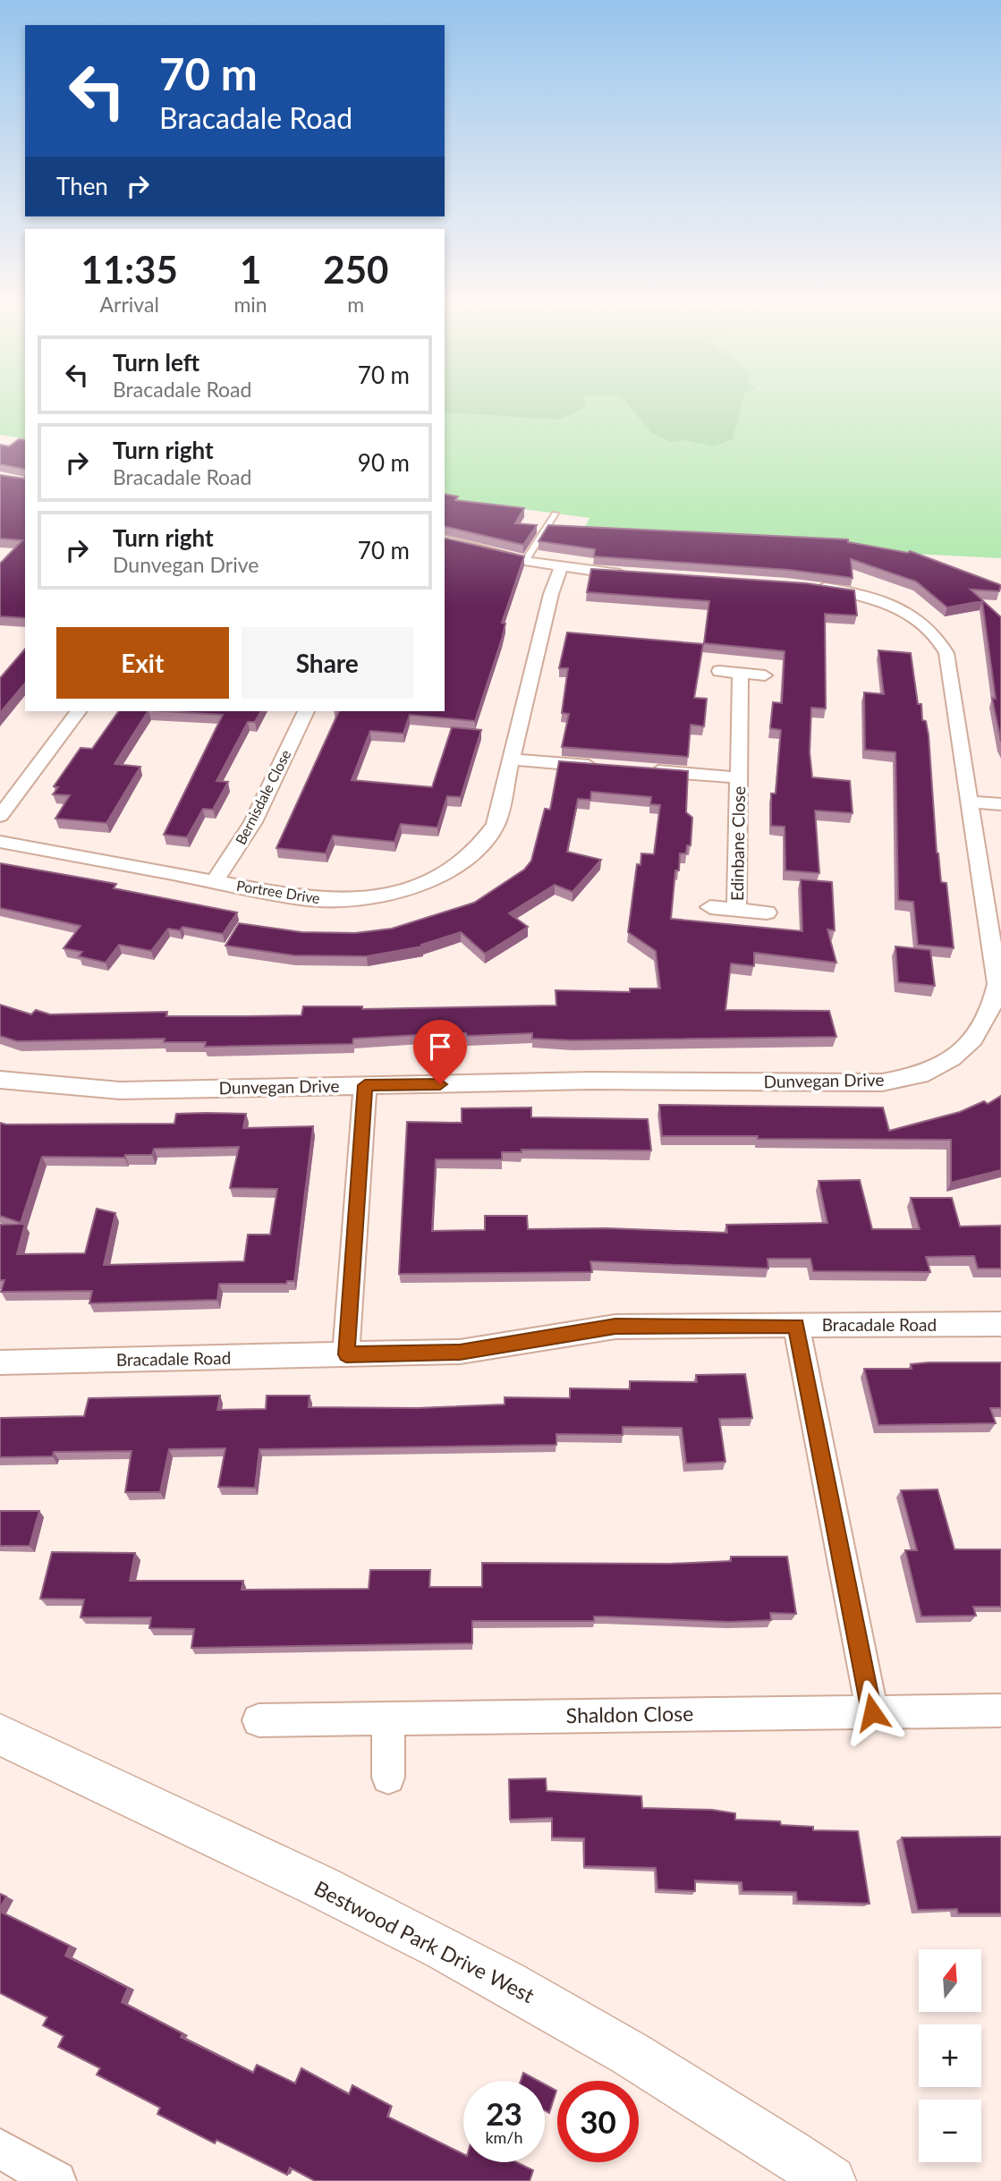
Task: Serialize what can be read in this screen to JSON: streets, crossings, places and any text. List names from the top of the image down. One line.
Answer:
{"streets":{"street":["Bernisdale Close","Edinbane Close","Portree Drive","Dunvegan Drive","Bracadale Road","Shaldon Close","Bestwood Park Drive West"]},"crossings":[["Bernisdale Close","Portree Drive"]],"north":"top","page":{"turn":["70 m","Bracadale Road"],"then":"Then","eta":["11:35","Arrival","1","min","250","m"],"list":[{"name":"Turn left","note":"Bracadale Road","value":"70 m"},{"name":"Turn right","note":"Bracadale Road","value":"90 m"},{"name":"Turn right","note":"Dunvegan Drive","value":"70 m"}],"buttons":["Exit","Share"],"map_buttons":["+","−"],"speed":"23 km/h","limit":"30"}}
